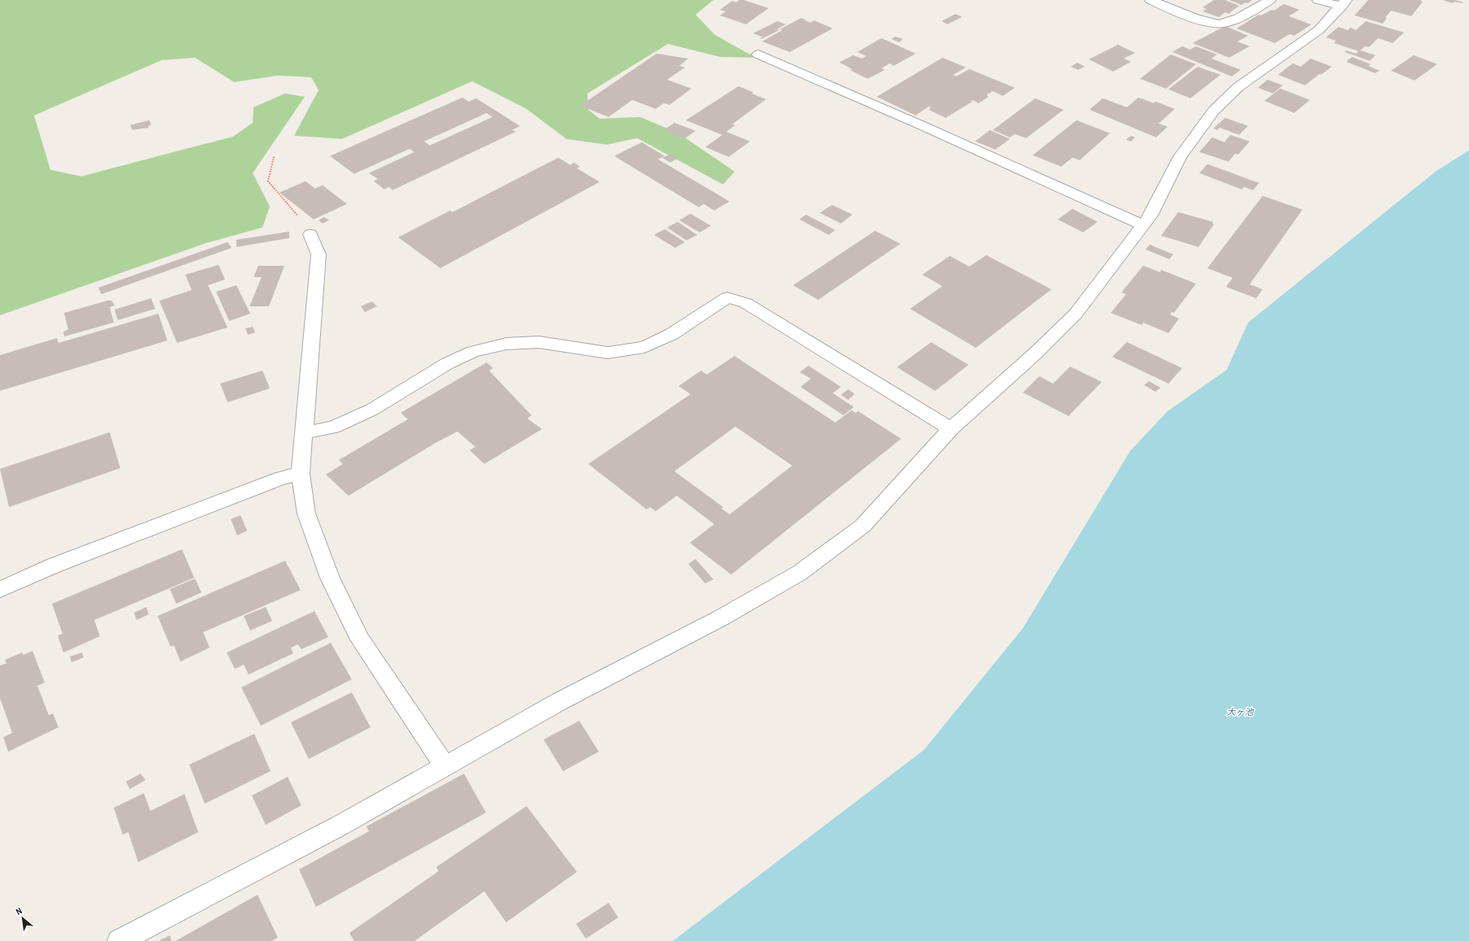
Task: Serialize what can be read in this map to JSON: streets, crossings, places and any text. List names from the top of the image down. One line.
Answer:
{"water":["大ヶ池"],"north":"top left"}
